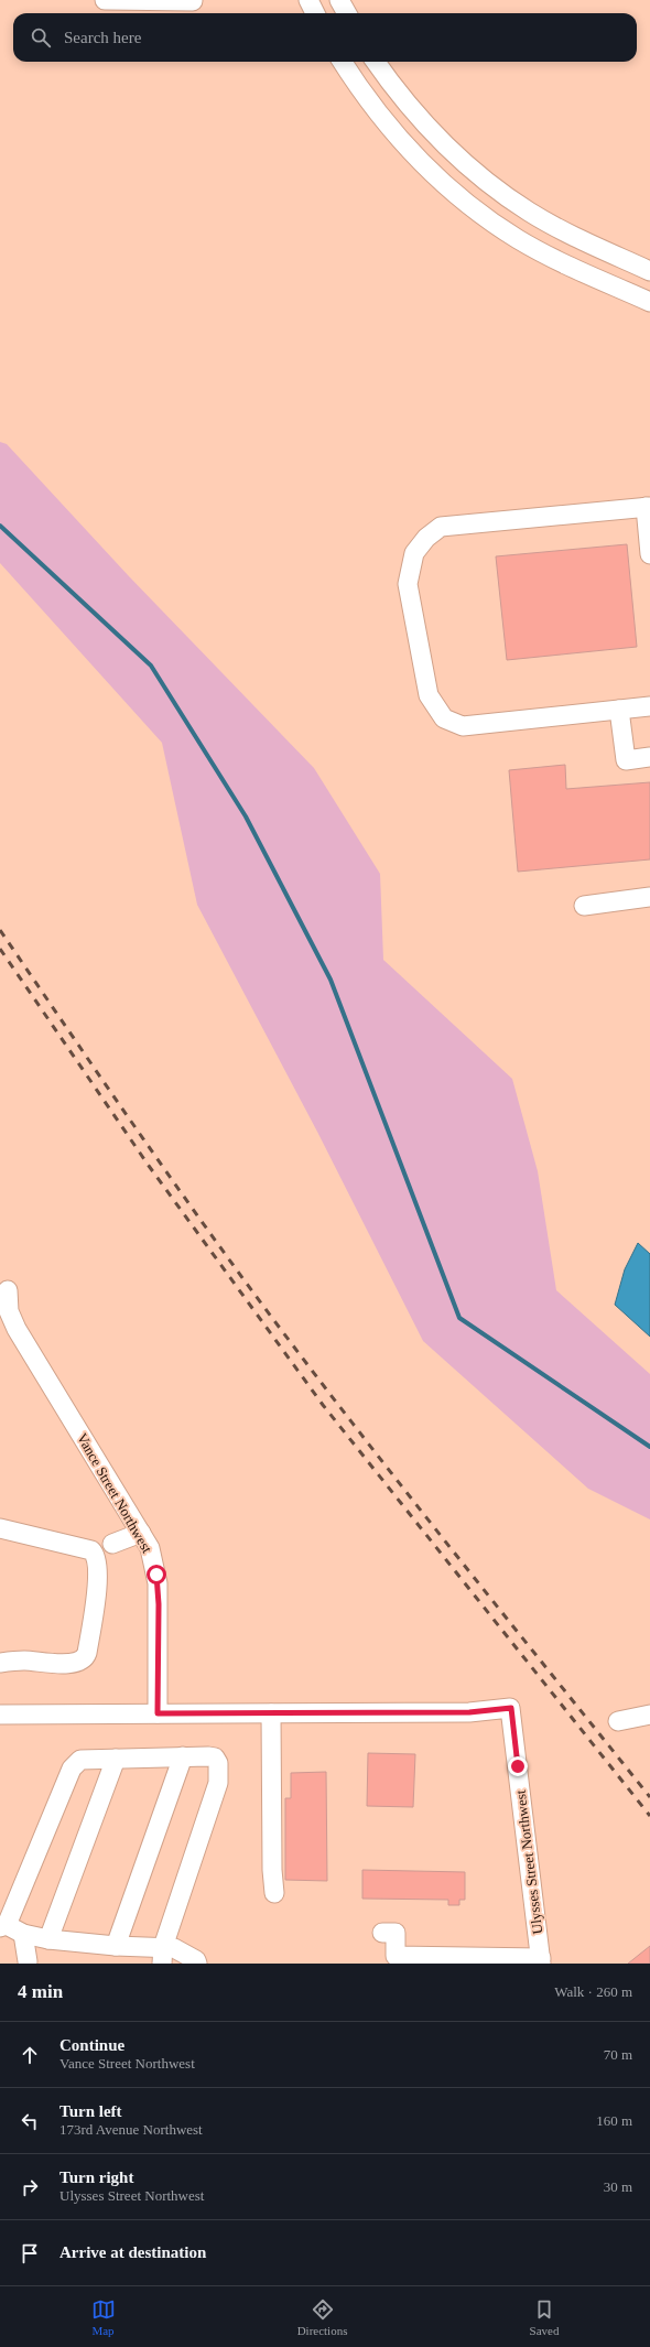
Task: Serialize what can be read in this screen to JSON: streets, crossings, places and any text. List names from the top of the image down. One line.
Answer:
{"streets":{"street":["Vance Street Northwest","Ulysses Street Northwest"]},"page":{"search":"Search here","heading":["4 min","Walk · 260 m"],"list":[["Continue","Vance Street Northwest","70 m"],["Turn left","173rd Avenue Northwest","160 m"],["Turn right","Ulysses Street Northwest","30 m"],"Arrive at destination"],"nav":["Map","Directions","Saved"]}}
